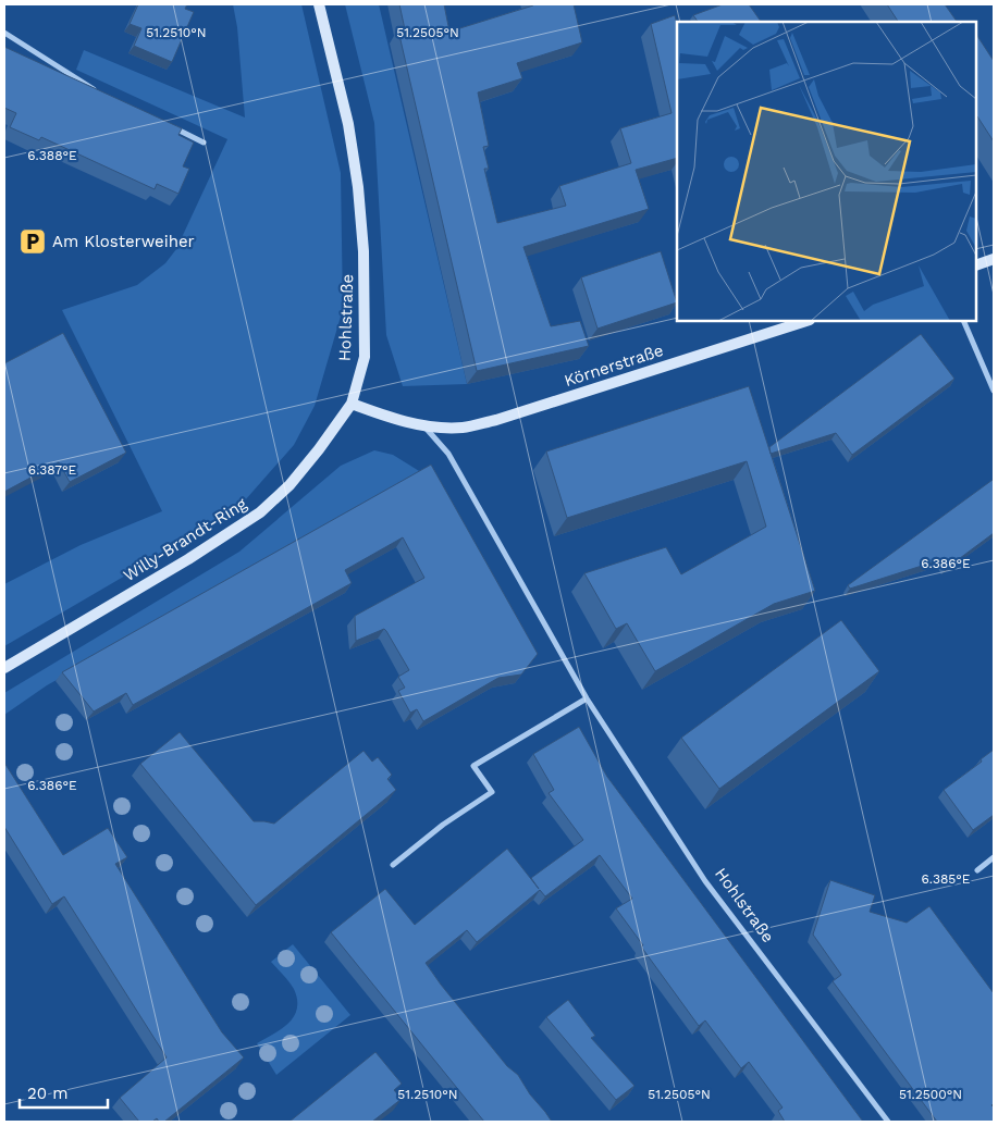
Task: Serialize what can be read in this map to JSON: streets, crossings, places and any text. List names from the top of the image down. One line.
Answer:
{"streets":{"main road":["Hohlstraße","Körnerstraße","Willy-Brandt-Ring"]},"crossings":[["Hohlstraße","Körnerstraße"],["Hohlstraße","Willy-Brandt-Ring"]],"places":{"parking":["Am Klosterweiher"]},"scale_bar":"20 m","coordinates":["51.2510°N","51.2505°N","6.388°E","6.387°E","6.386°E","6.385°E","51.2500°N"]}
